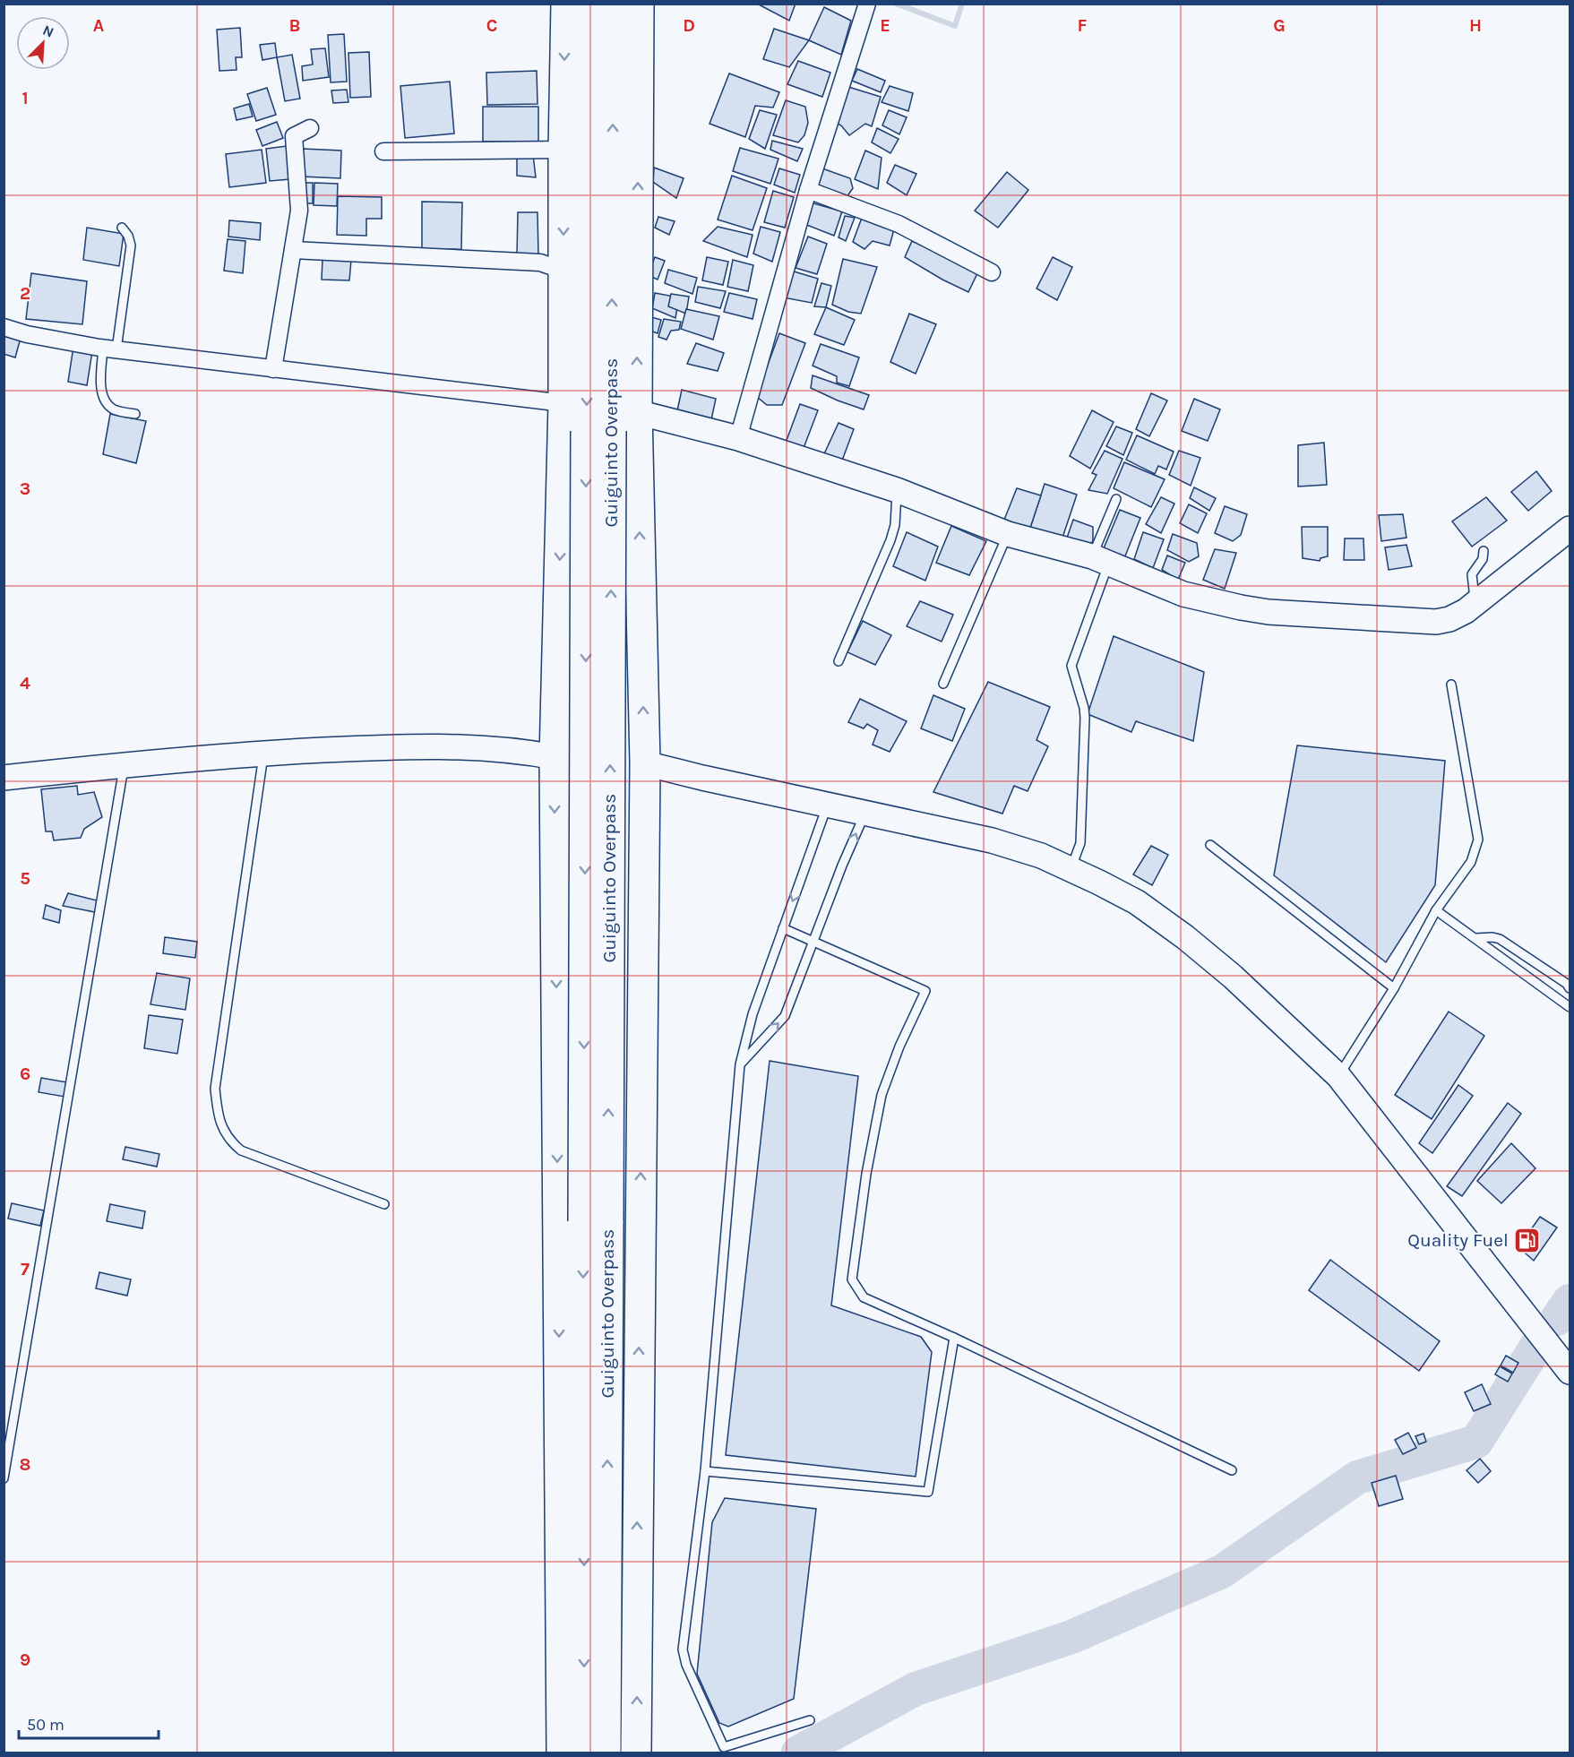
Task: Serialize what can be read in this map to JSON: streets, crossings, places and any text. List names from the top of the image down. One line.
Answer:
{"streets":{"highway":["Guiguinto Overpass"]},"places":{"fuel station":["Quality Fuel"]},"scale_bar":"50 m","north":"top right","grid":{"columns":["A","B","C","D","E","F","G","H"],"rows":["1","2","3","4","5","6","7","8","9"]}}
